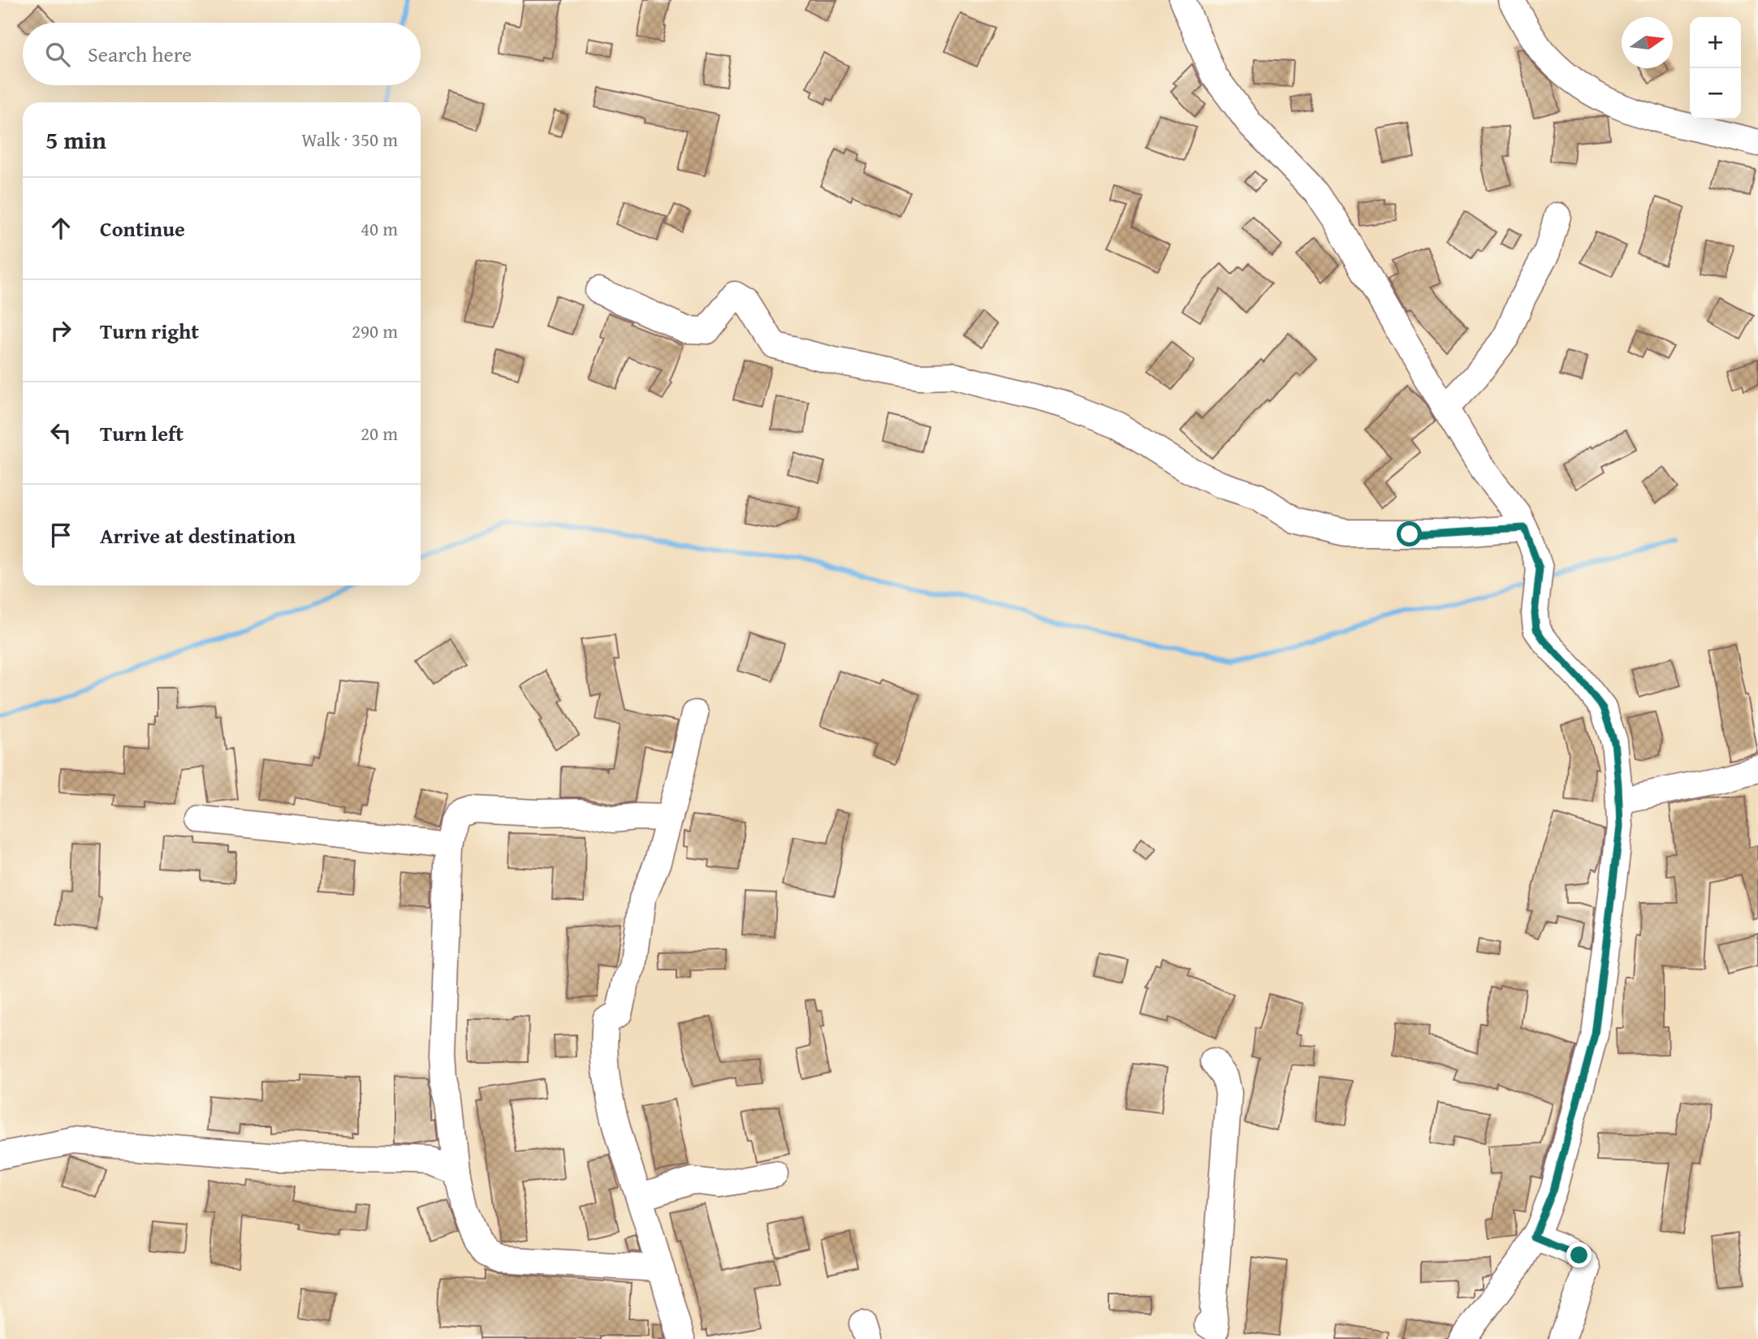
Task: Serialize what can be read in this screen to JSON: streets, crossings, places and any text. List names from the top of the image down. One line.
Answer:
{"north":"right","page":{"map_buttons":["+","−"],"search":"Search here","heading":["5 min","Walk · 350 m"],"list":[["Continue","40 m"],["Turn right","290 m"],["Turn left","20 m"],"Arrive at destination"]}}
